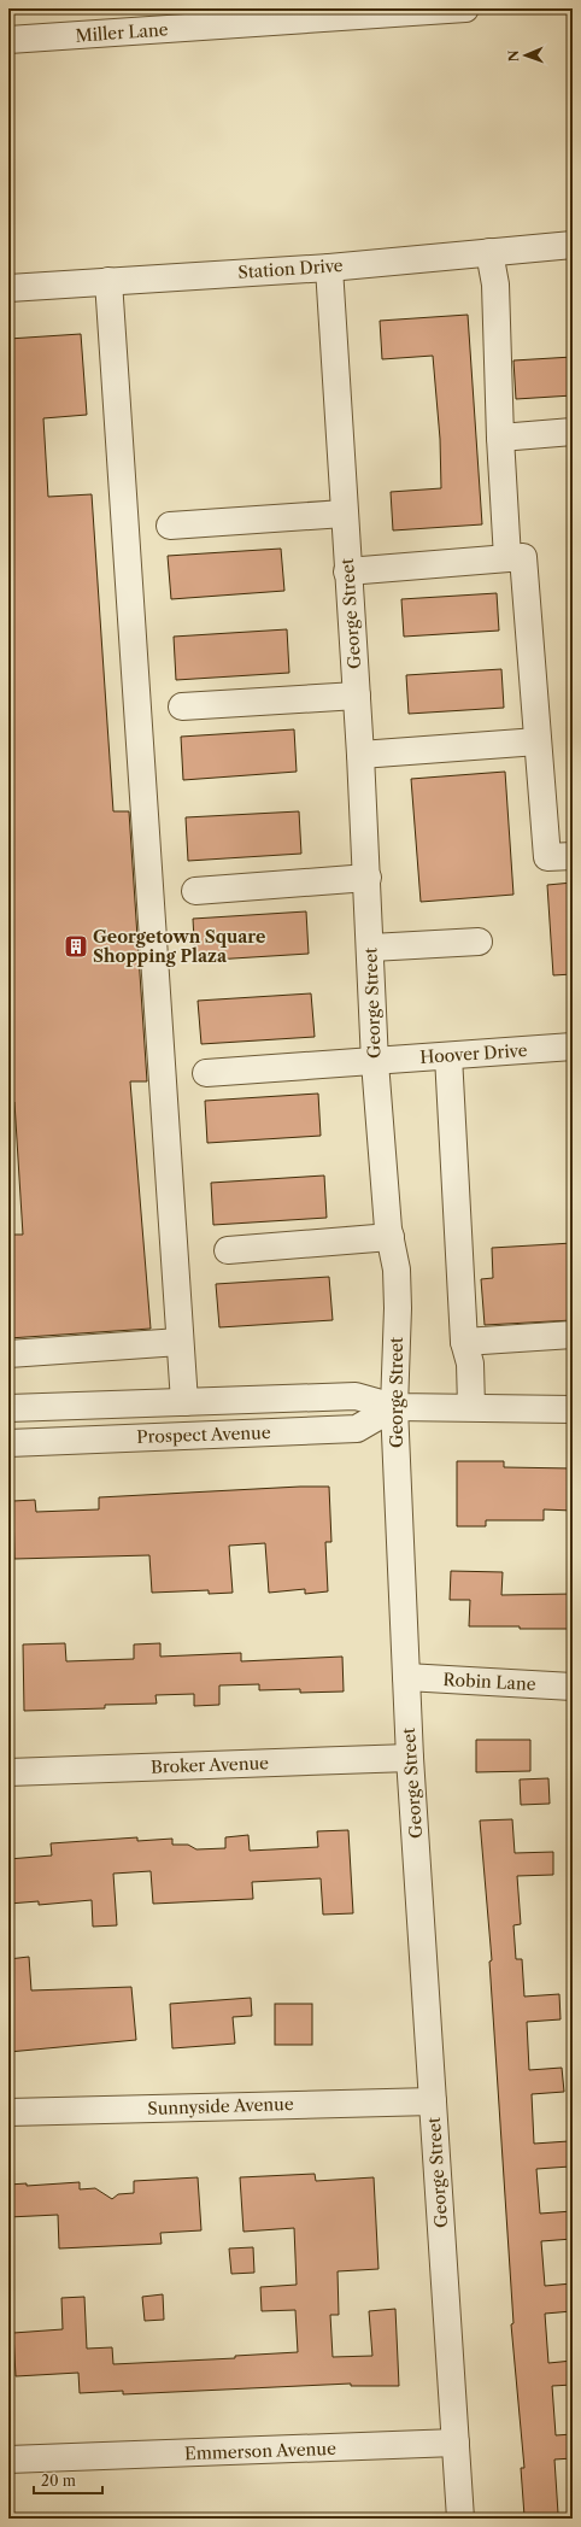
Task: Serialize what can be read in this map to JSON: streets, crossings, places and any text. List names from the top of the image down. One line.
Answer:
{"streets":{"street":["Miller Lane","Station Drive","George Street","Hoover Drive","Prospect Avenue","Robin Lane","Broker Avenue","Sunnyside Avenue","Emmerson Avenue"]},"crossings":[["Station Drive","George Street"],["George Street","Hoover Drive"],["George Street","Prospect Avenue"],["George Street","Robin Lane"],["George Street","Broker Avenue"],["George Street","Sunnyside Avenue"],["George Street","Emmerson Avenue"]],"places":{"building":["Georgetown Square Shopping Plaza"]},"scale_bar":"20 m","north":"left"}
